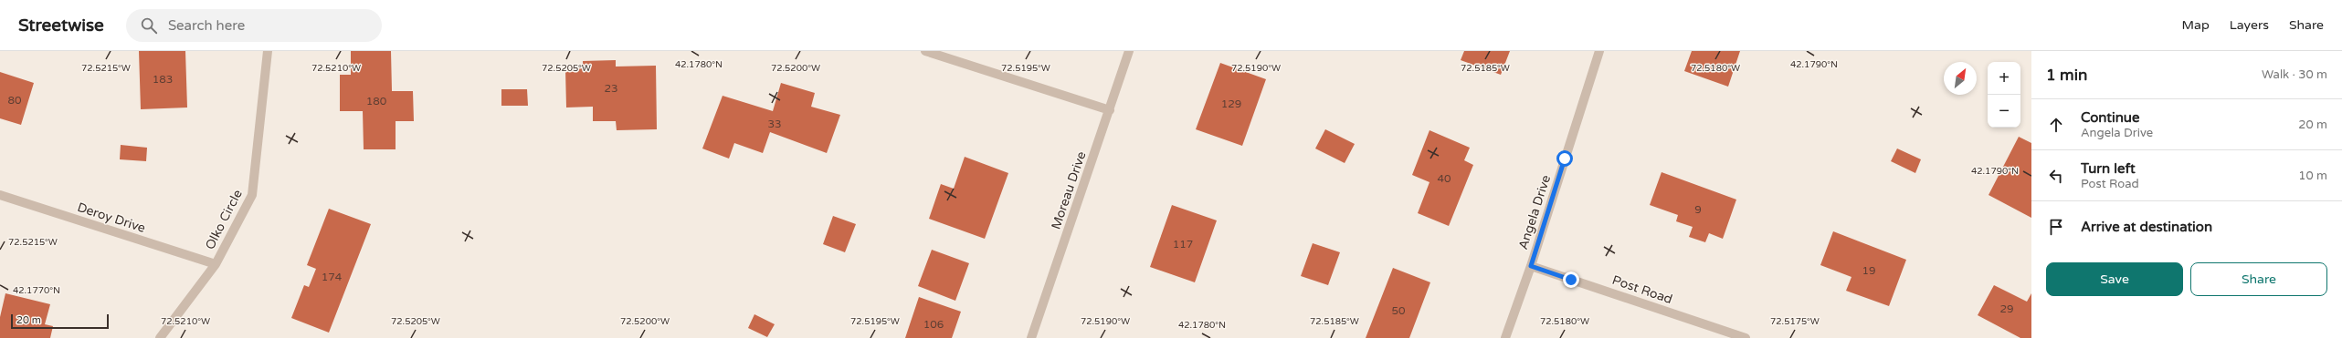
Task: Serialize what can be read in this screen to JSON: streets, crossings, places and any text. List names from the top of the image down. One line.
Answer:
{"streets":{"street":["Moreau Drive","Angela Drive","Deroy Drive","Olko Circle","Post Road"]},"crossings":[["Angela Drive","Post Road"],["Deroy Drive","Olko Circle"]],"house_numbers":["183","23","80","180","129","33","40","9","117","19","174","29","50","106"],"scale_bar":"20 m","north":"top right","page":{"header":"Streetwise","search":"Search here","nav":["Map","Layers","Share"],"heading":["1 min","Walk · 30 m"],"map_buttons":["+","−"],"list":[["Continue","Angela Drive","20 m"],["Turn left","Post Road","10 m"],"Arrive at destination"],"buttons":["Save","Share"],"scale":"20 m"},"coordinates":["42.1780°N","42.1790°N","72.5215°W","72.5210°W","72.5205°W","72.5200°W","72.5195°W","72.5190°W","72.5185°W","72.5180°W","42.1770°N","72.5175°W"]}
